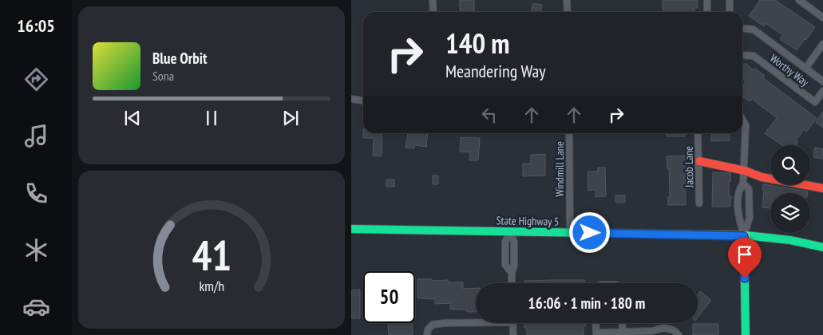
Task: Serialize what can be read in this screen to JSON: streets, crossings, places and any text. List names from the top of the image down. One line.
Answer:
{"streets":{"main road":["State Highway 5"],"street":["Worthy Way","Jacob Lane","Windmill Lane"]},"crossings":[["Windmill Lane","State Highway 5"]],"page":{"tabs":"16:05","turn":["140 m","Meandering Way"],"song":["Blue Orbit","Sona"],"limit":"50","trip":"16:06 · 1 min · 180 m","gauge":["41","km/h"]}}
